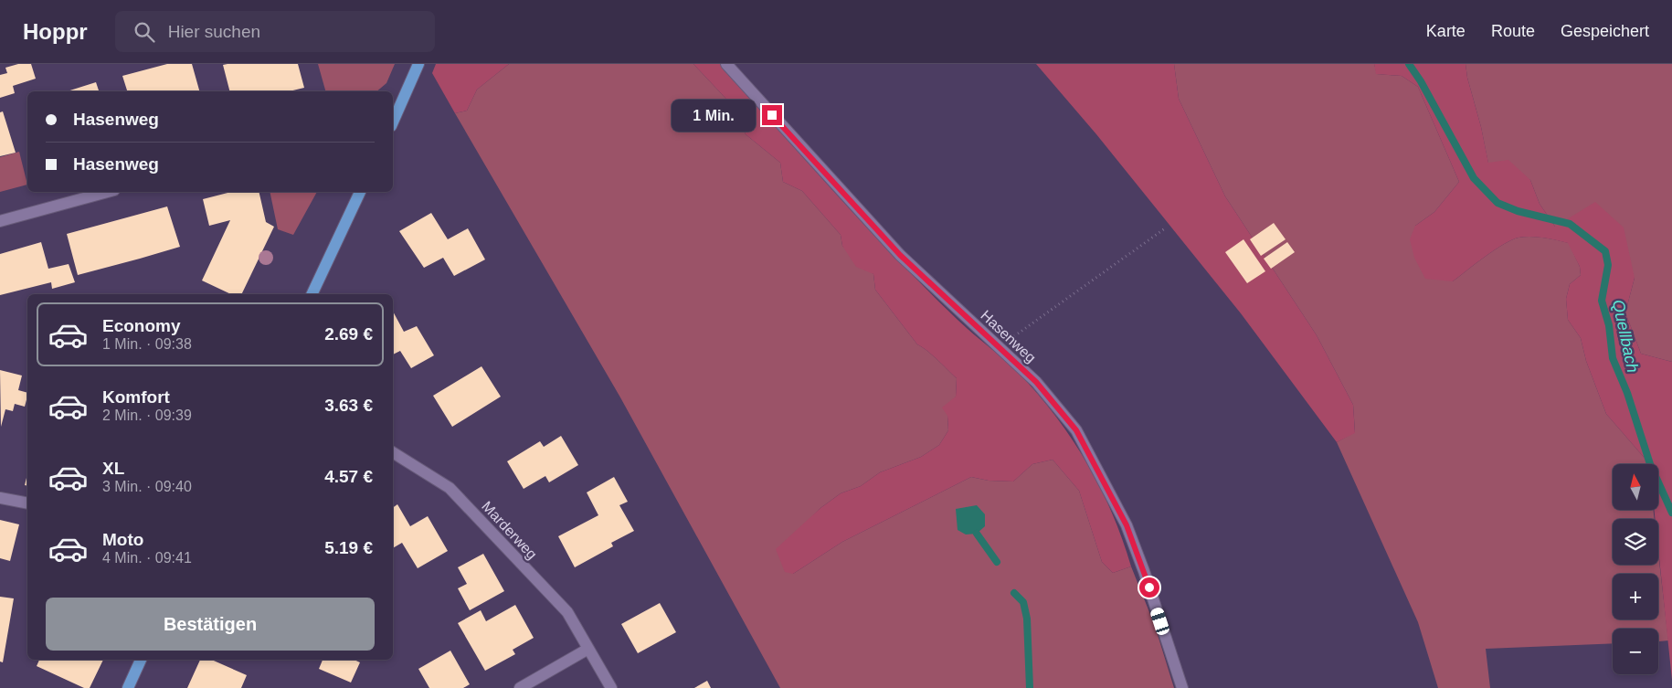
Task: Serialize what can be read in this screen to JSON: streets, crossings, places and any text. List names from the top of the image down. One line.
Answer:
{"streets":{"street":["Hasenweg","Marderweg"]},"water":["Quellbach"],"north":"top","page":{"header":"Hoppr","search":"Hier suchen","nav":["Karte","Route","Gespeichert"],"banner":["Hasenweg","Hasenweg"],"bubble":"1 Min.","list":[{"name":"Economy","note":"1 Min. · 09:38","value":"2.69 €"},{"name":"Komfort","note":"2 Min. · 09:39","value":"3.63 €"},{"name":"XL","note":"3 Min. · 09:40","value":"4.57 €"},{"name":"Moto","note":"4 Min. · 09:41","value":"5.19 €"}],"map_buttons":["+","−"],"buttons":"Bestätigen"}}
